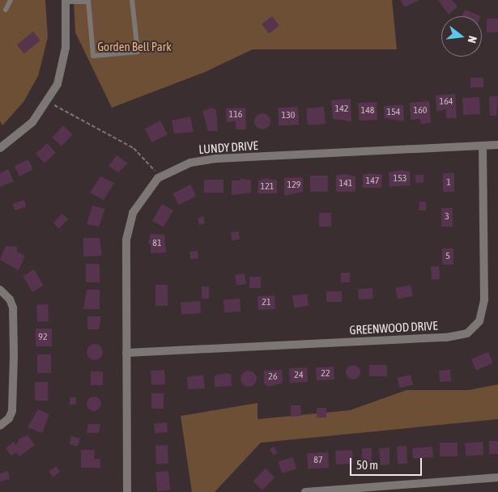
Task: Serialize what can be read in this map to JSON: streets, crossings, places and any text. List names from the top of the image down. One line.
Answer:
{"streets":{"street":["LUNDY DRIVE","GREENWOOD DRIVE"]},"crossings":[["LUNDY DRIVE","GREENWOOD DRIVE"]],"parks":["Gorden Bell Park"],"house_numbers":["164","142","148","160","154","116","130","153","147","1","141","129","121","3","81","5","21","92","22","24","26","87"],"scale_bar":"50 m","north":"right"}
